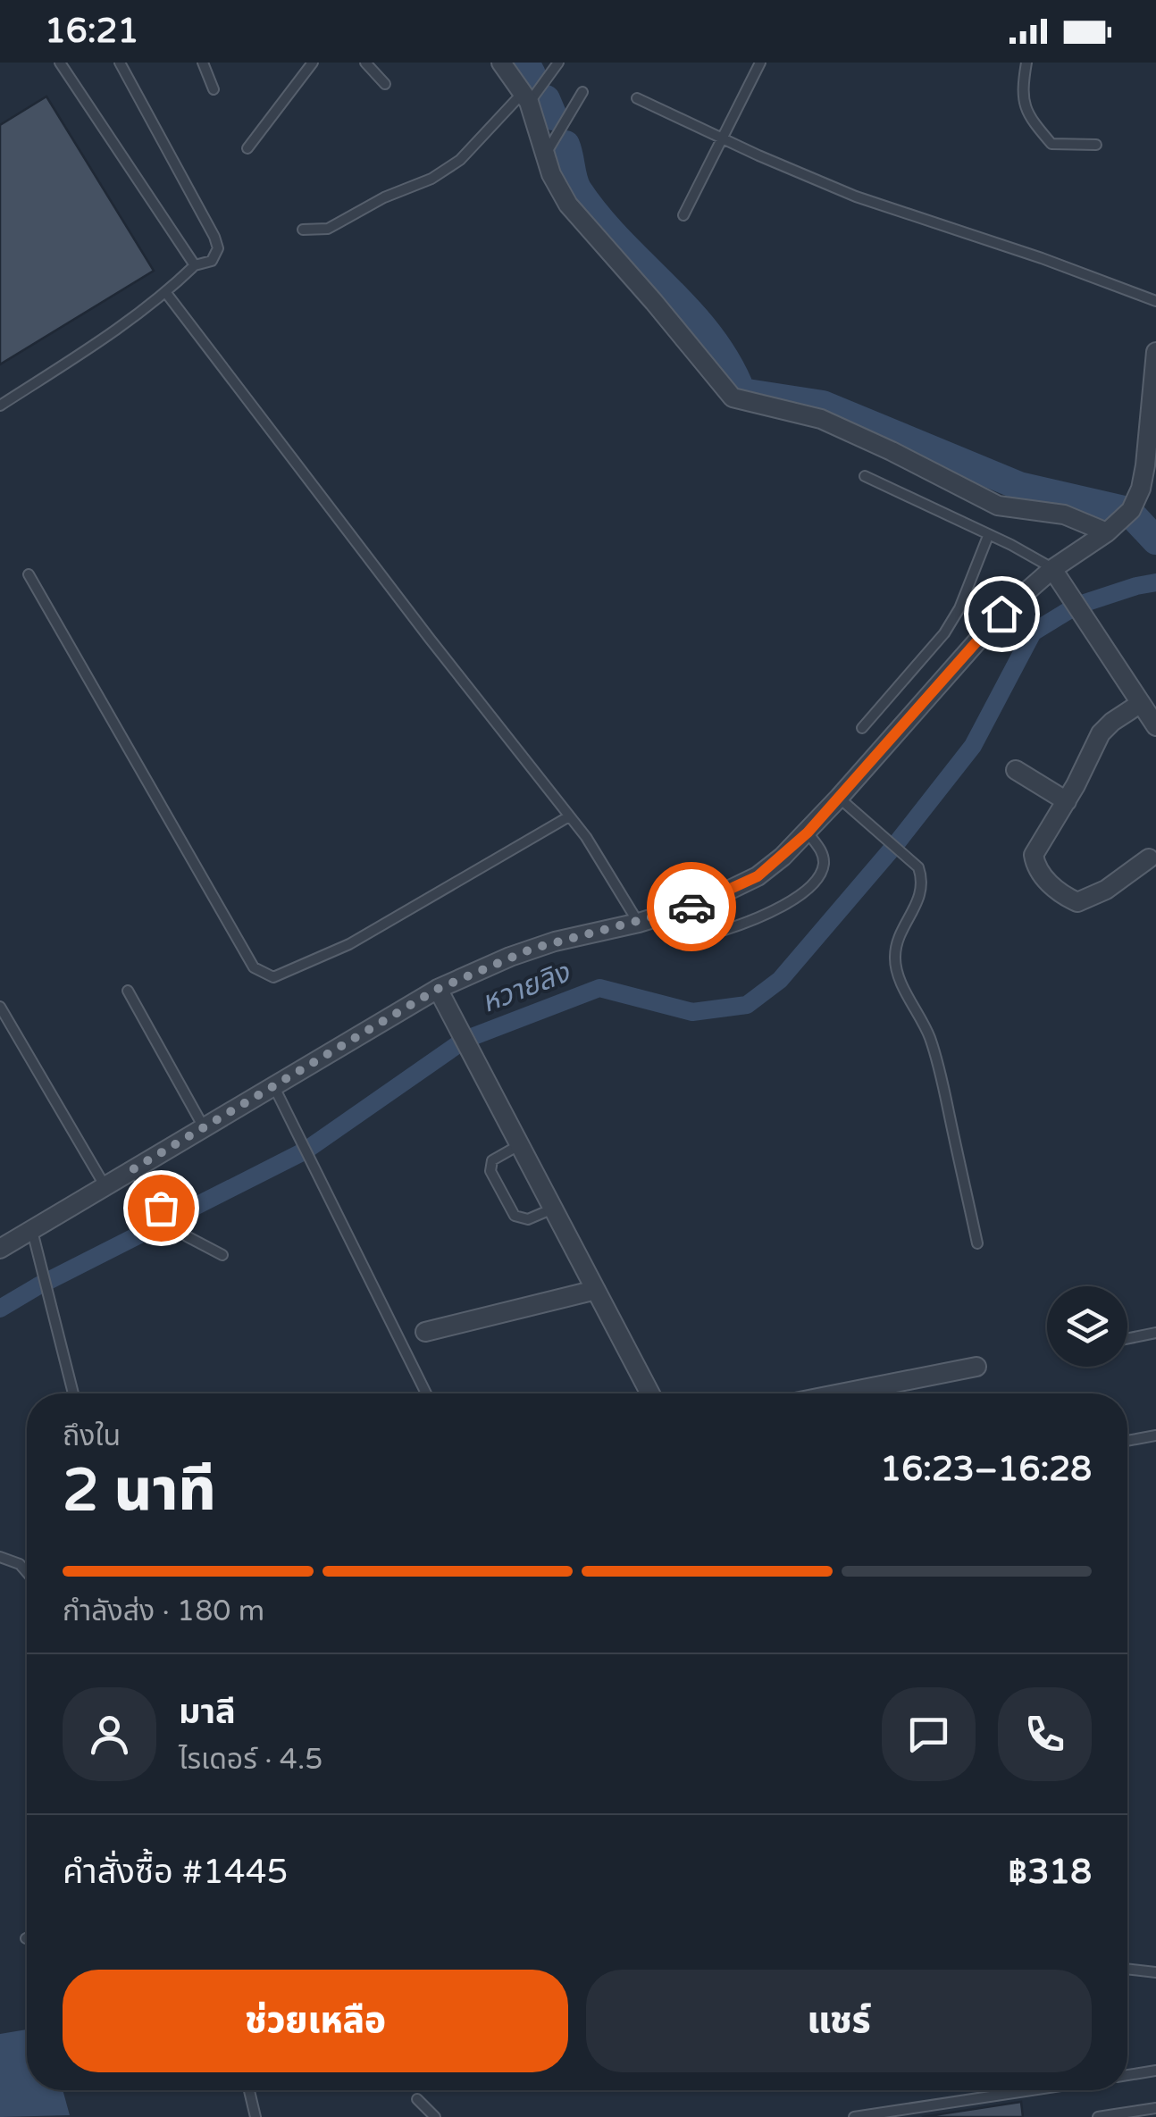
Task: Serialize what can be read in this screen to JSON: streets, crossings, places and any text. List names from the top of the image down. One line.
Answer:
{"water":["หวายลิง"],"page":{"status":"16:21","heading":["2 นาที","ถึงใน","16:23–16:28"],"panel":["มาลี","ไรเดอร์ · 4.5","คำสั่งซื้อ #1445","฿318"],"bar":"กำลังส่ง · 180 m","buttons":["ช่วยเหลือ","แชร์"]}}
